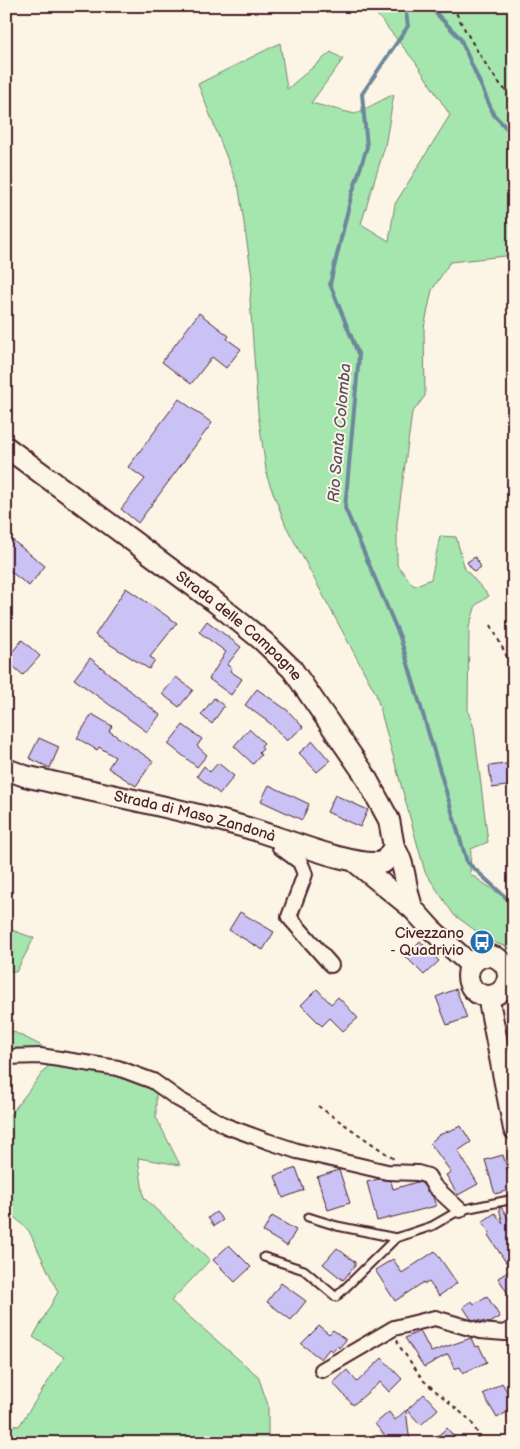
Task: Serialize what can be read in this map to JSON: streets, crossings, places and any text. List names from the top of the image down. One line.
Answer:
{"streets":{"street":["Strada delle Campagne","Strada di Maso Zandonà"]},"crossings":[["Strada delle Campagne","Strada di Maso Zandonà"]],"water":["Rio Santa Colomba"],"places":{"bus stop":["Civezzano - Quadrivio"]}}
